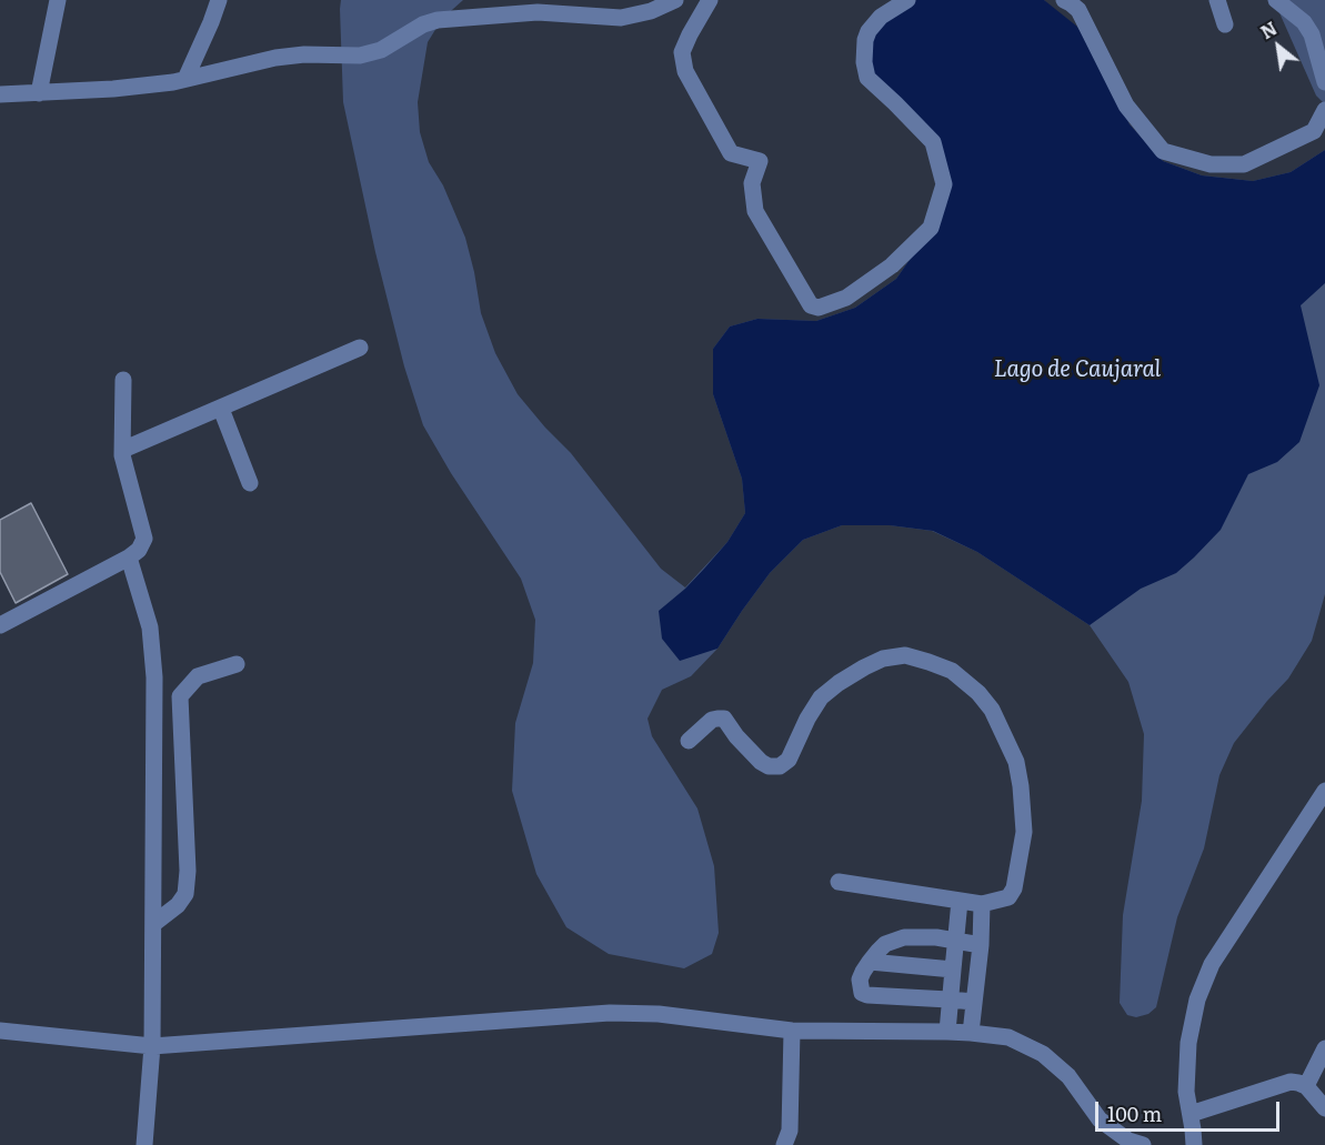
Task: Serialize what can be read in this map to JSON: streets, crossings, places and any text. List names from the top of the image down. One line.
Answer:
{"water":["Lago de Caujaral"],"scale_bar":"100 m","north":"top left"}
